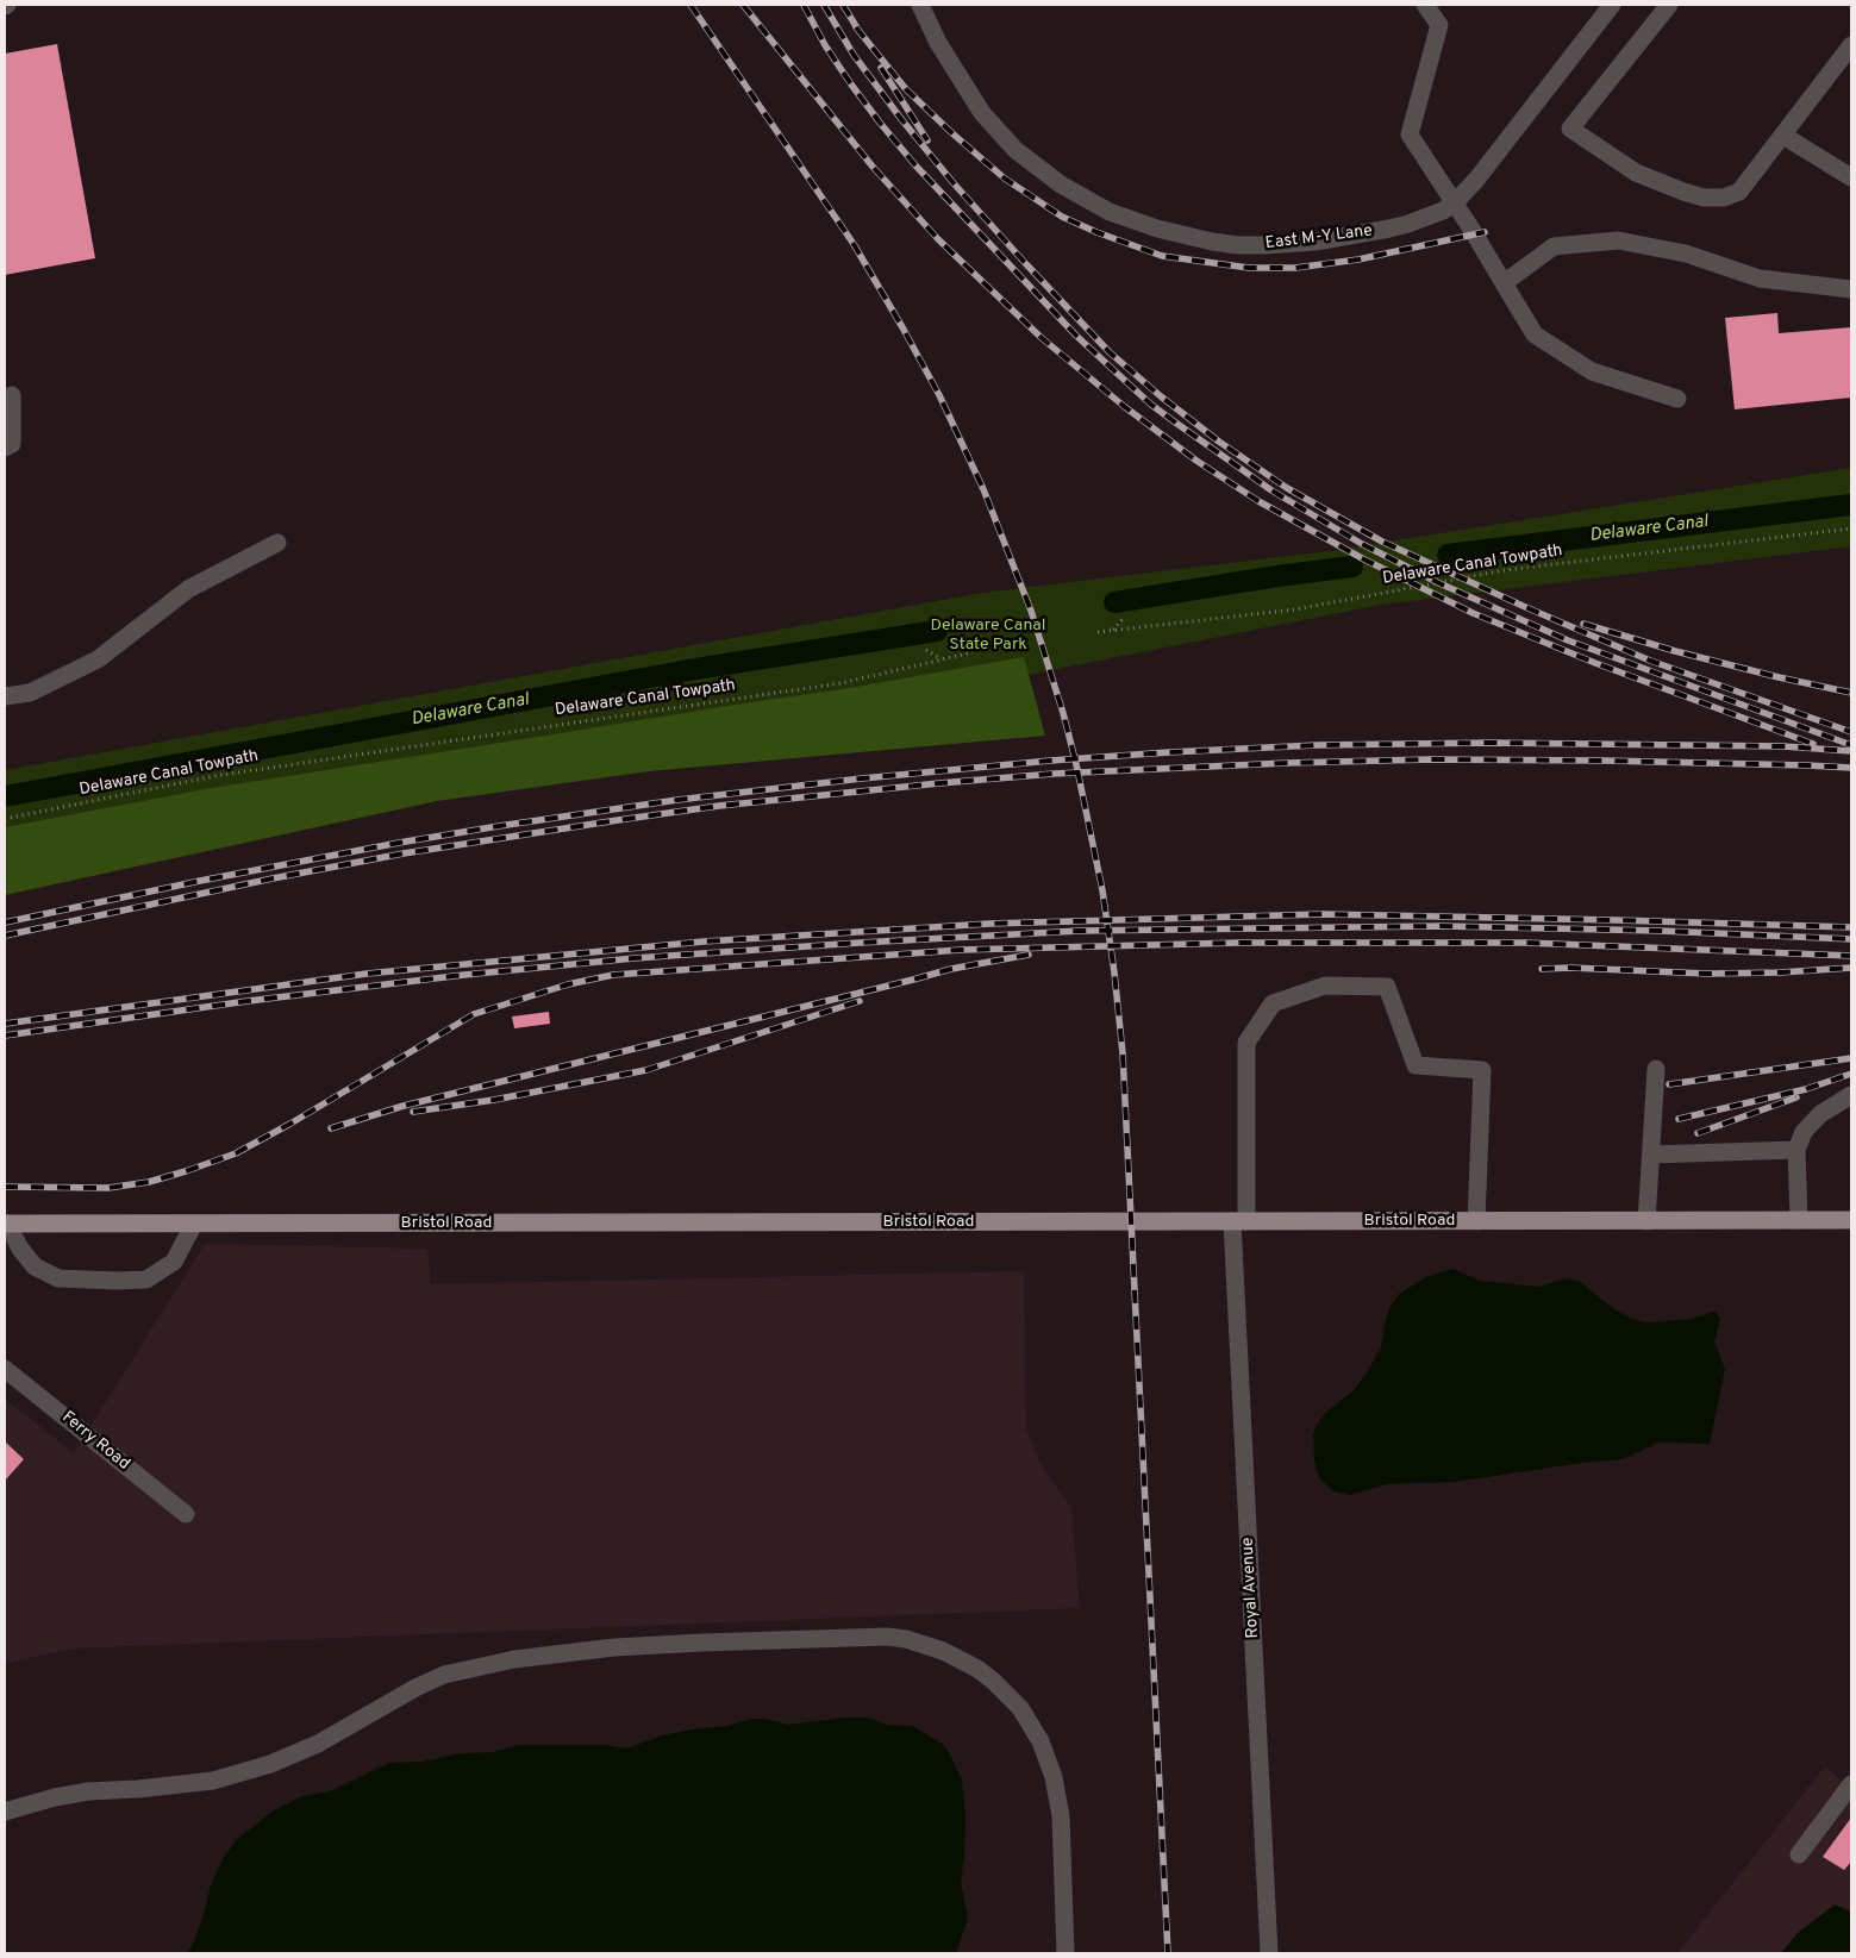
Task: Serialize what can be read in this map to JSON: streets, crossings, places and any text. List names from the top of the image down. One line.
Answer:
{"streets":{"main road":["Bristol Road"],"street":["East M-Y Lane","Ferry Road","Royal Avenue"],"path":["Delaware Canal Towpath"]},"crossings":[["Bristol Road","Royal Avenue"]],"water":["Delaware Canal"],"parks":["Delaware Canal State Park"]}
